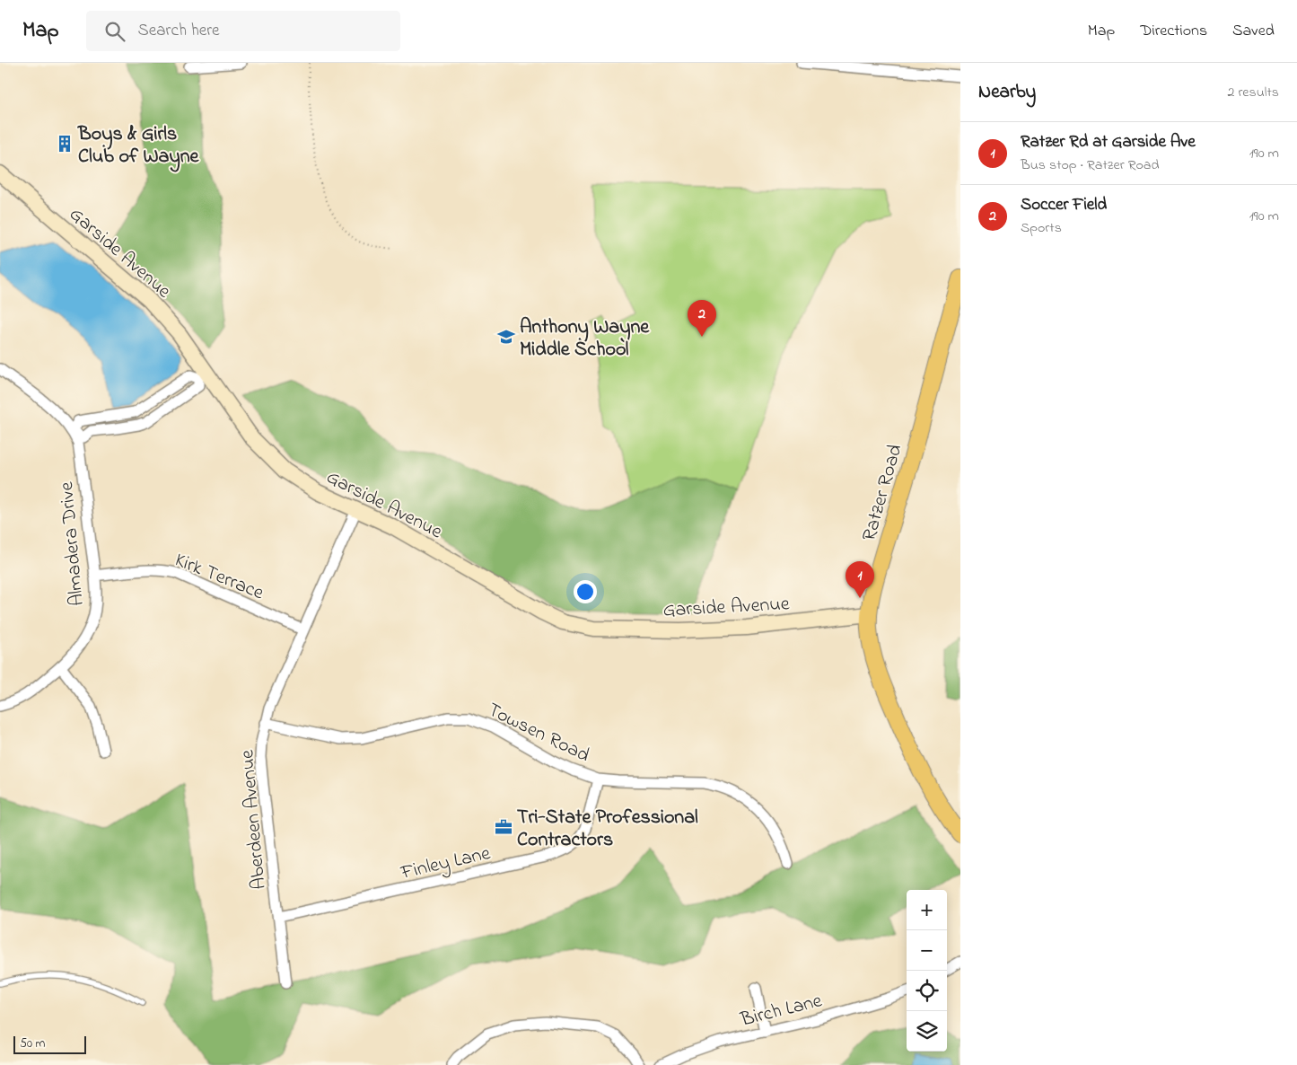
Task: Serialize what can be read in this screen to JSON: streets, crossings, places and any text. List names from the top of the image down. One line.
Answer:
{"streets":{"main road":["Ratzer Road"],"street":["Garside Avenue","Almadera Drive","Kirk Terrace","Towsen Road","Aberdeen Avenue","Finley Lane","Birch Lane"]},"crossings":[["Garside Avenue","Ratzer Road"],["Garside Avenue","Aberdeen Avenue"],["Almadera Drive","Kirk Terrace"],["Kirk Terrace","Aberdeen Avenue"],["Towsen Road","Aberdeen Avenue"],["Towsen Road","Finley Lane"],["Aberdeen Avenue","Finley Lane"]],"places":{"building":["Boys & Girls Club of Wayne"],"school or university":["Anthony Wayne Middle School"],"office":["Tri-State Professional Contractors"]},"scale_bar":"50 m","page":{"header":"Map","search":"Search here","nav":["Map","Directions","Saved"],"heading":["Nearby","2 results"],"list":[{"mark":"1","name":"Ratzer Rd at Garside Ave","note":"Bus stop · Ratzer Road","value":"190 m"},{"mark":"2","name":"Soccer Field","note":"Sports","value":"190 m"}],"pins":["2","1"],"map_buttons":["+","−"],"scale":"50 m"}}
